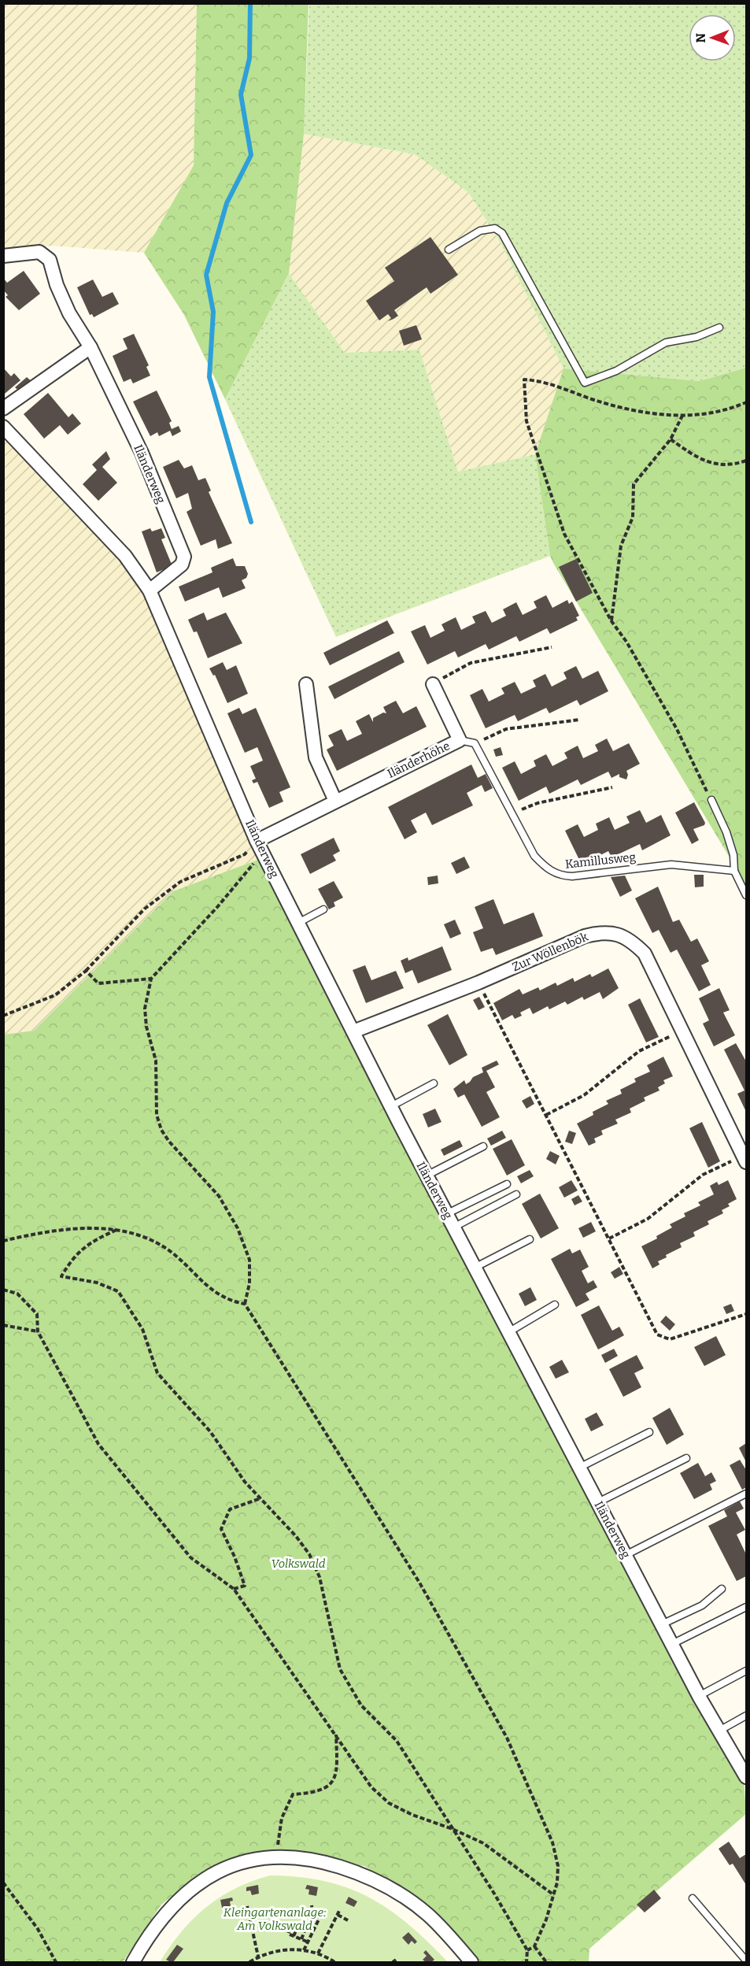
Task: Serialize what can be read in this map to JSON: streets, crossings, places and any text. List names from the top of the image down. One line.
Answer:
{"streets":{"street":["Iländerweg","Iländerhöhe","Zur Wöllenbök"],"lane":["Kamillusweg"]},"crossings":[["Iländerweg","Iländerhöhe"],["Iländerweg","Zur Wöllenbök"]],"parks":["Volkswald","Kleingartenanlage: Am Volkswald"],"north":"left"}
